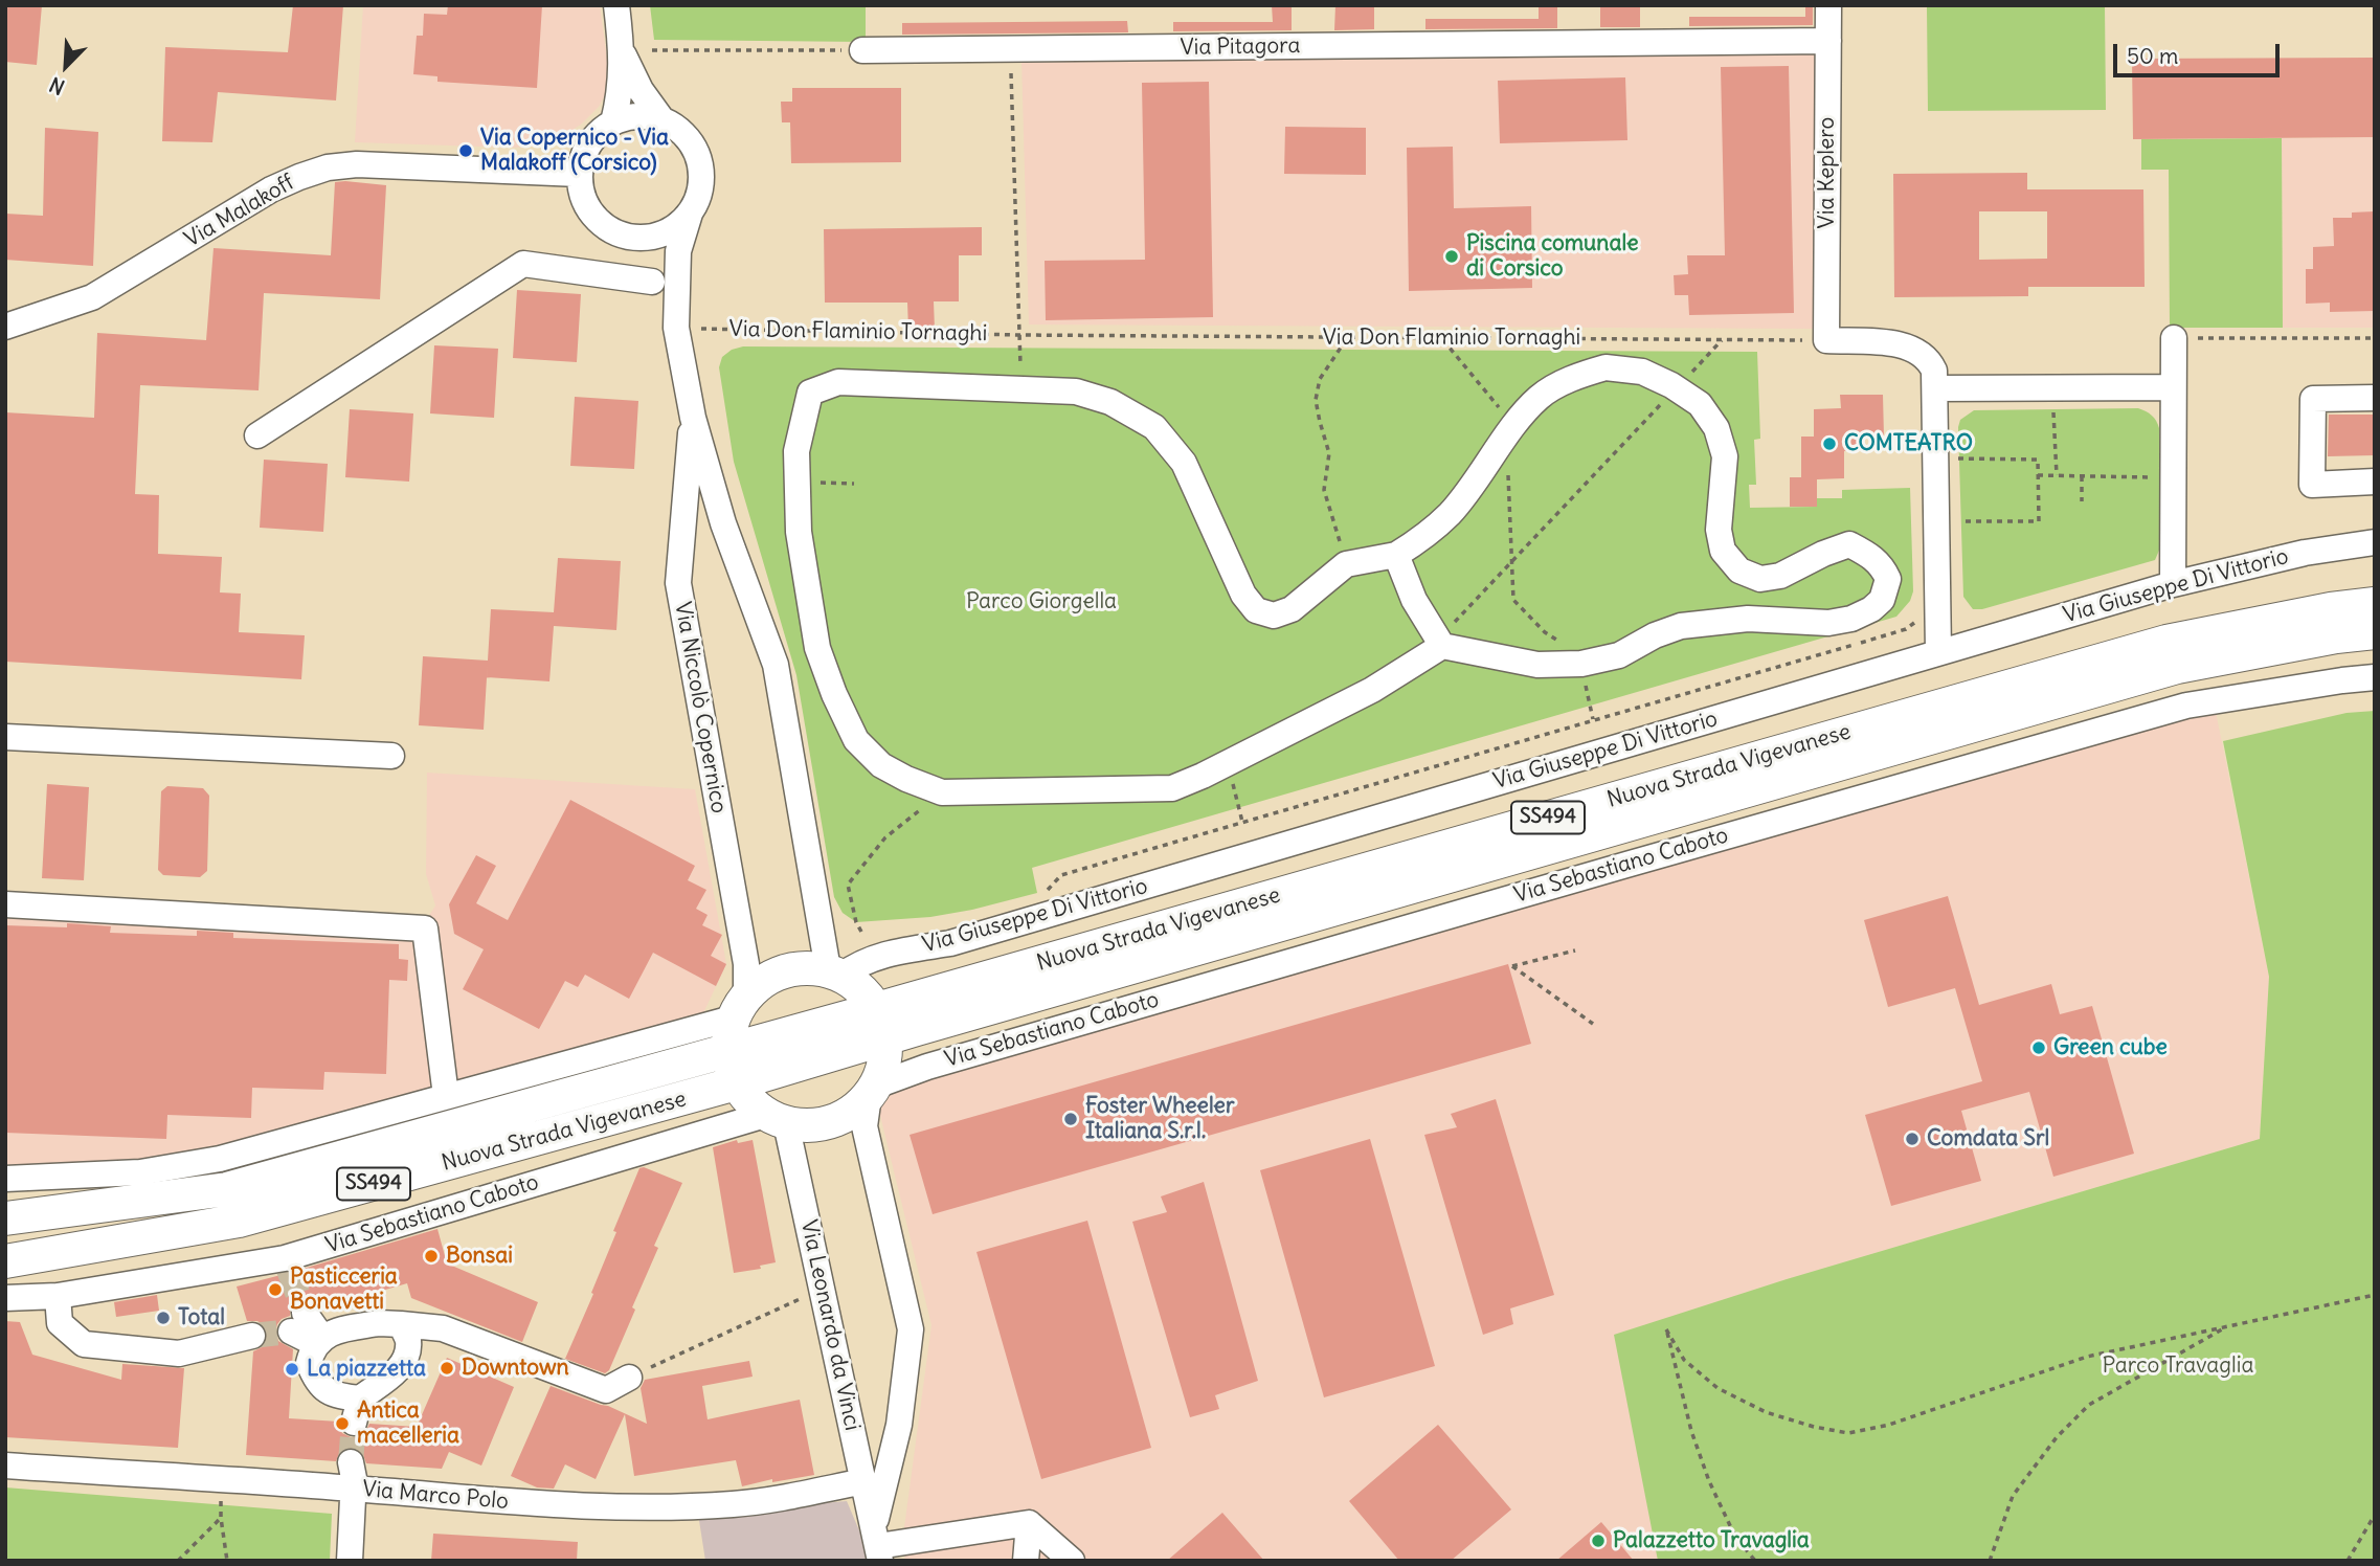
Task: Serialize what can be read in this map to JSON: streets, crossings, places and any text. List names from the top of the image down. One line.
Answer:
{"streets":{"main road":["Nuova Strada Vigevanese","SS494"],"street":["Via Pitagora","Via Keplero","Via Malakoff","Via Giuseppe Di Vittorio","Via Niccolò Copernico","Via Sebastiano Caboto","Via Leonardo da Vinci","Via Marco Polo"],"path":["Via Don Flaminio Tornaghi"]},"crossings":[["Via Pitagora","Via Keplero"],["Via Keplero","Via Don Flaminio Tornaghi"],["Via Malakoff","Via Niccolò Copernico"],["Via Don Flaminio Tornaghi","Via Niccolò Copernico"],["Via Giuseppe Di Vittorio","Via Niccolò Copernico"],["Via Sebastiano Caboto","Via Leonardo da Vinci"],["Via Leonardo da Vinci","Via Marco Polo"]],"parks":["Parco Giorgella","Parco Travaglia"],"places":["Via Copernico - Via Malakoff (Corsico)","Piscina comunale di Corsico","COMTEATRO","Green cube","Foster Wheeler Italiana S.r.l.","Comdata Srl","Bonsai","Pasticceria Bonavetti","Total","Downtown","La piazzetta","Antica macelleria","Palazzetto Travaglia"],"scale_bar":"50 m","north":"bottom left"}
